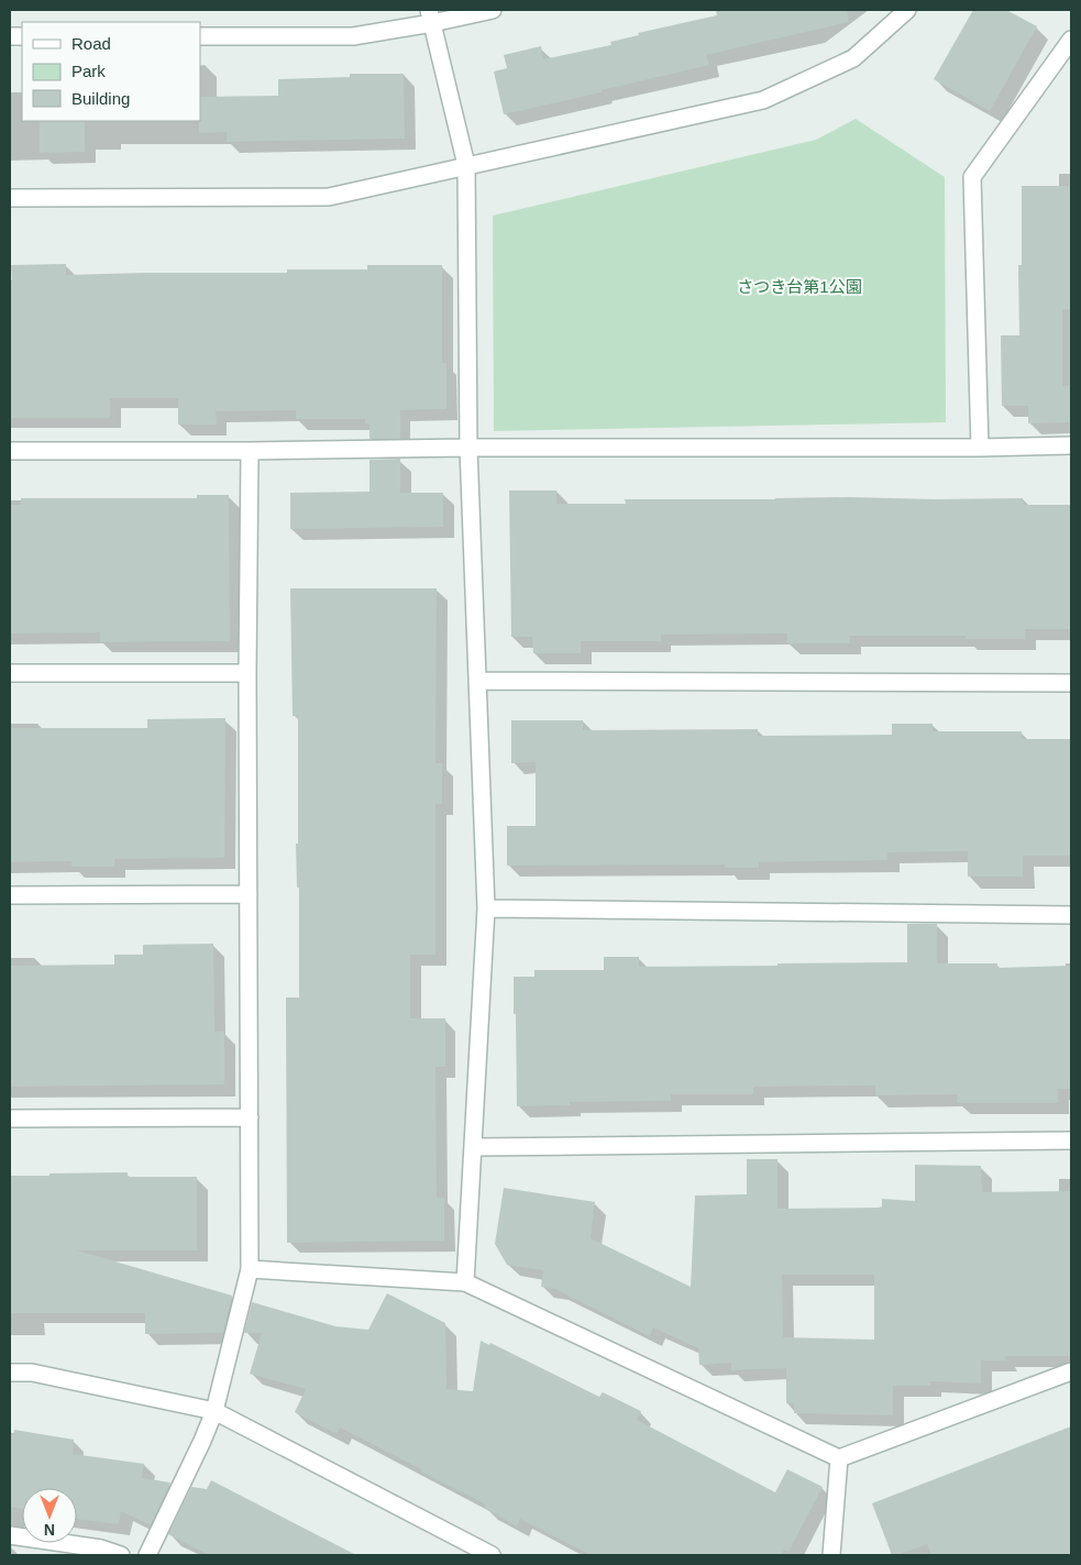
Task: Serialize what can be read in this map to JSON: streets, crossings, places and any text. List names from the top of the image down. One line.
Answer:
{"parks":["さつき台第1公園"],"legend":["Road","Park","Building"],"north":"bottom"}
